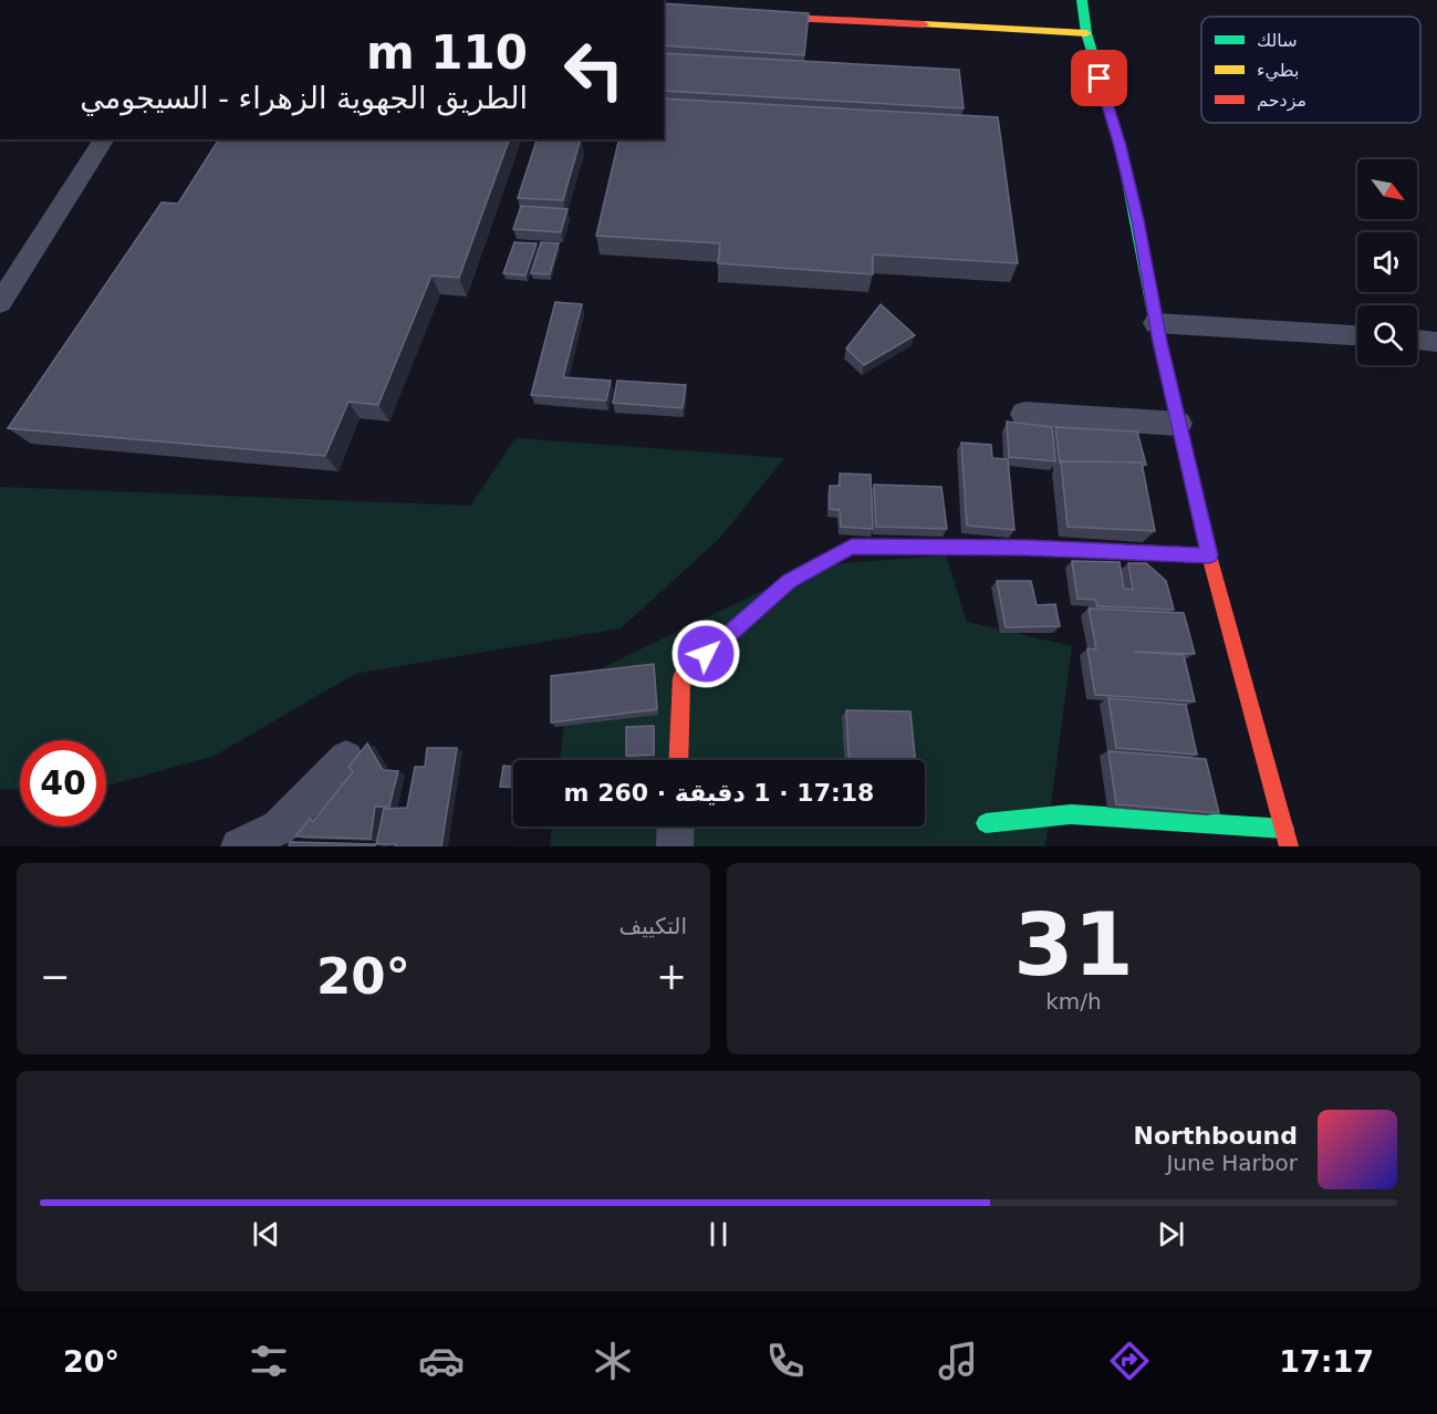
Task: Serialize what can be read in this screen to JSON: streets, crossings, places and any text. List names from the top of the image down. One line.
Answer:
{"legend":["سالك","بطيء","مزدحم"],"north":"bottom right","page":{"turn":["110 m","الطريق الجهوية الزهراء - السيجومي"],"limit":"40","trip":"17:18 · 1 دقيقة · 260 m","tile":[["31","km/h"],"التكييف"],"heat":["−","20°","+"],"song":["Northbound","June Harbor"],"tabs":["17:17","20°"]}}
